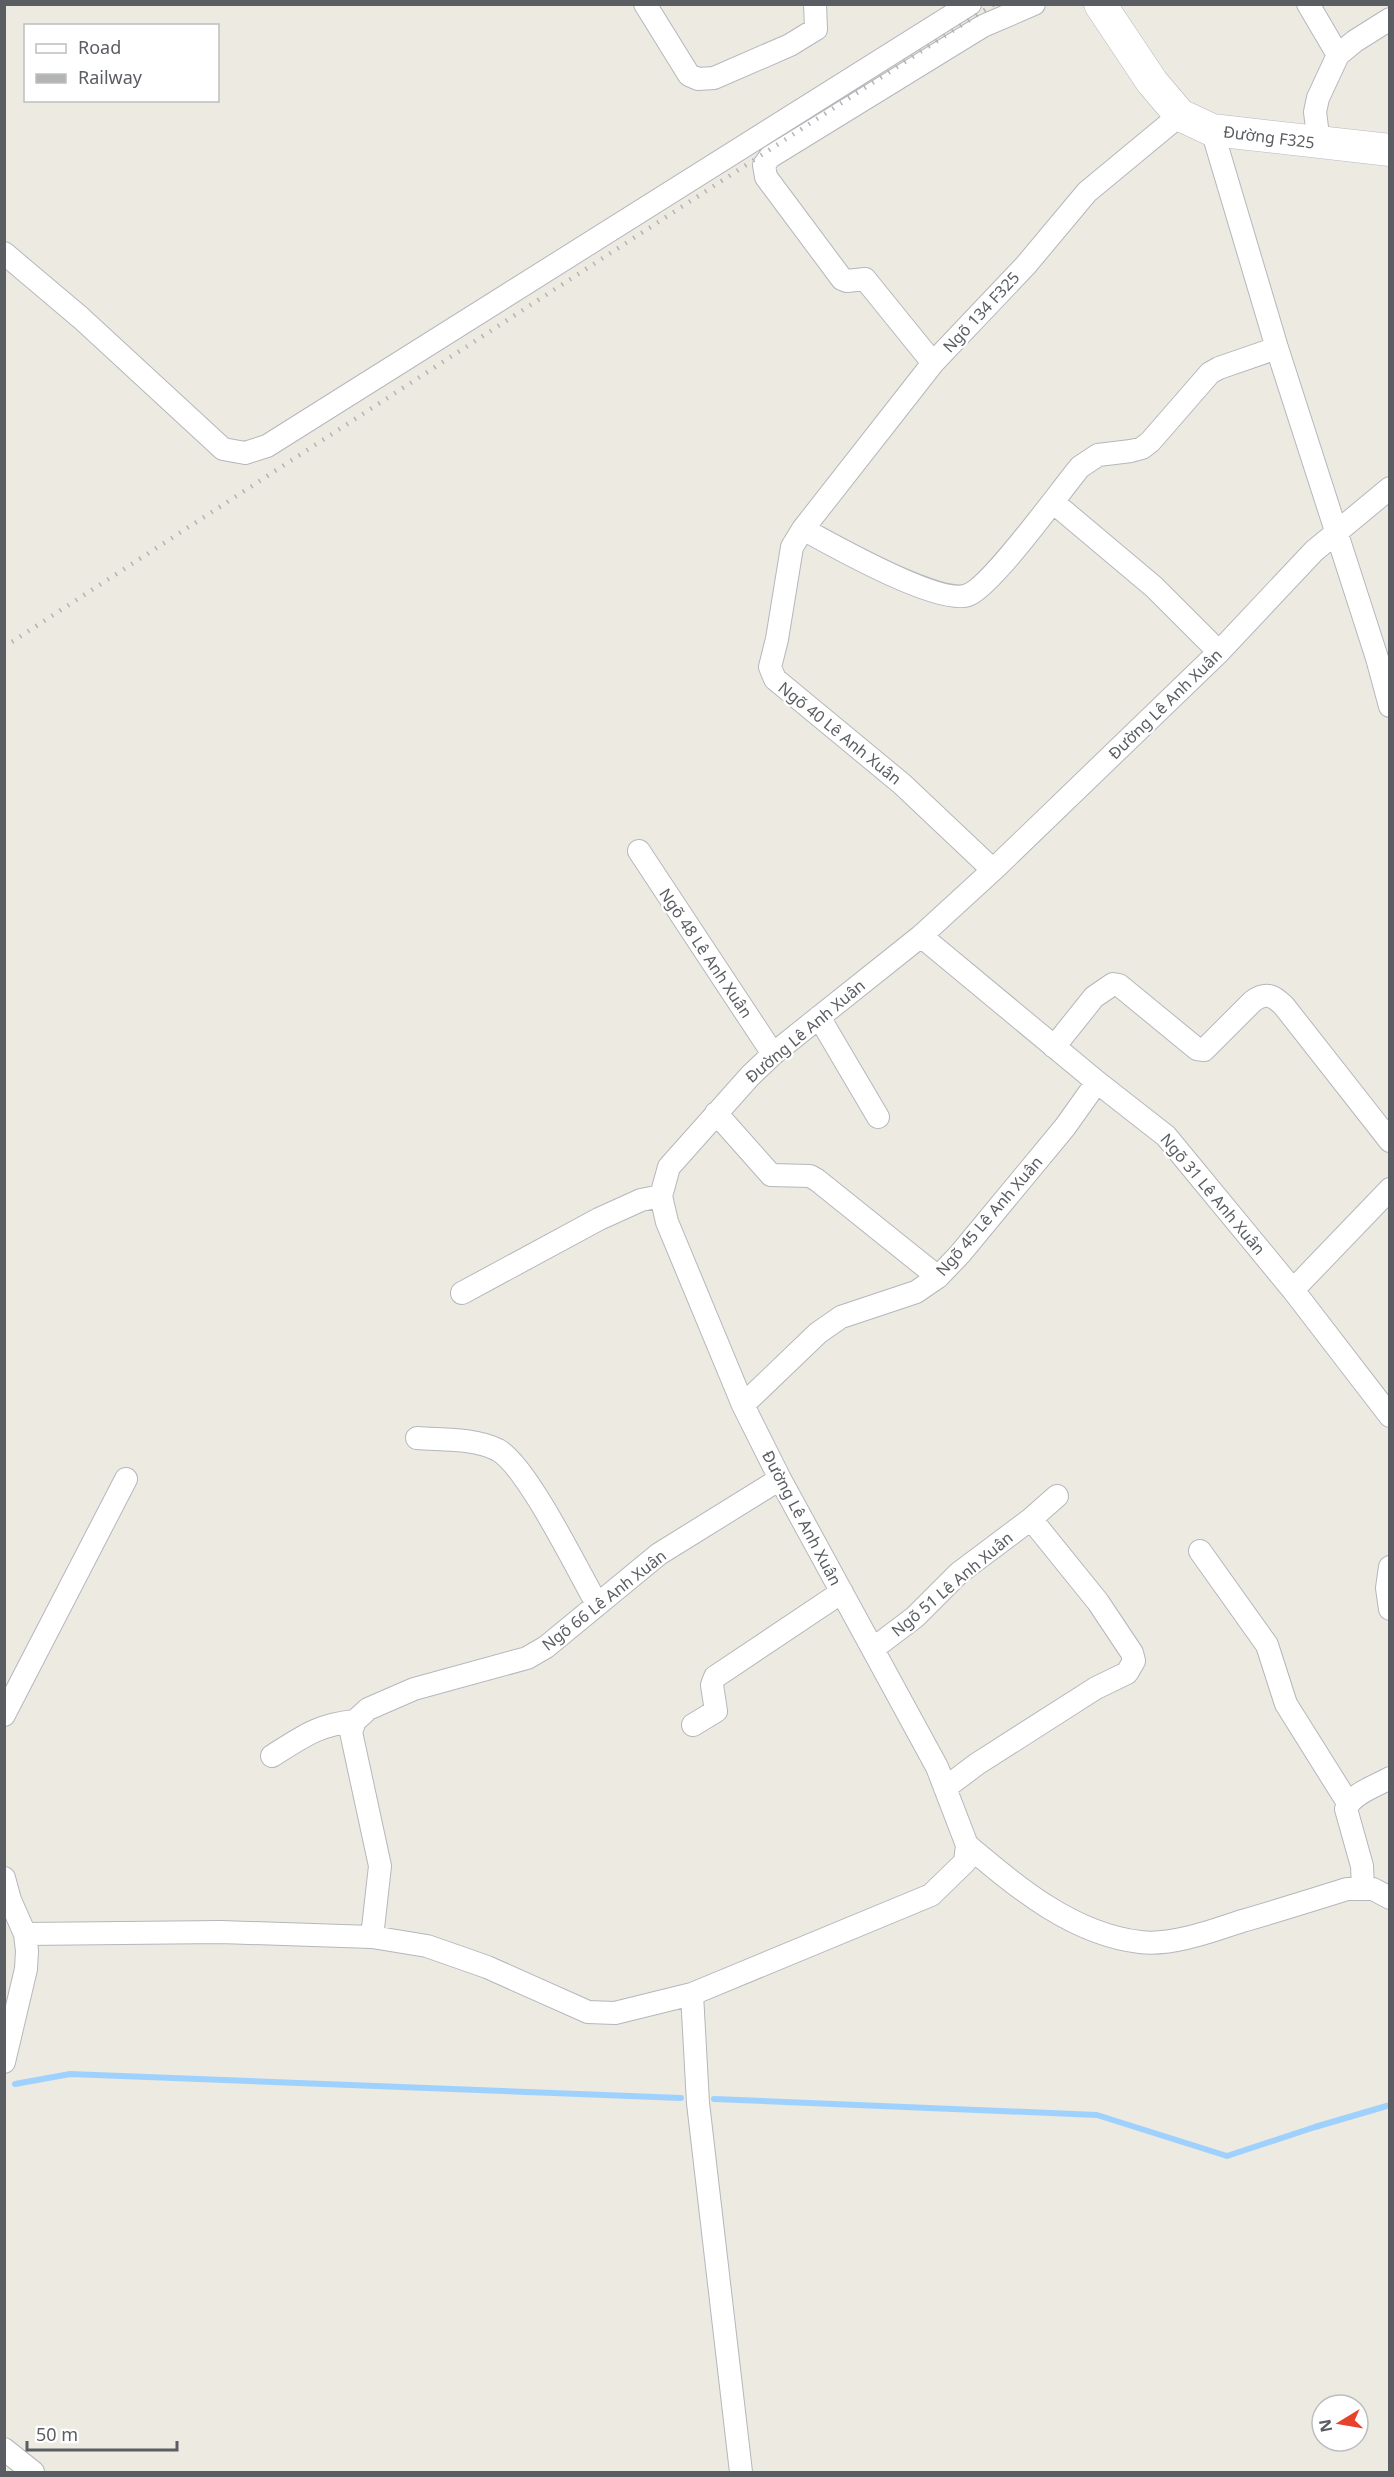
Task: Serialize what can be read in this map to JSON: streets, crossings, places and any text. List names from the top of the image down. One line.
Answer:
{"streets":{"main road":["Đường F325"],"street":["Ngõ 134 F325","Đường Lê Anh Xuân","Ngõ 40 Lê Anh Xuân","Ngõ 48 Lê Anh Xuân","Ngõ 31 Lê Anh Xuân","Ngõ 45 Lê Anh Xuân","Ngõ 51 Lê Anh Xuân","Ngõ 66 Lê Anh Xuân"]},"crossings":[["Đường F325","Ngõ 134 F325"],["Ngõ 134 F325","Ngõ 40 Lê Anh Xuân"],["Đường Lê Anh Xuân","Ngõ 40 Lê Anh Xuân"],["Đường Lê Anh Xuân","Ngõ 48 Lê Anh Xuân"],["Đường Lê Anh Xuân","Ngõ 31 Lê Anh Xuân"],["Đường Lê Anh Xuân","Ngõ 45 Lê Anh Xuân"],["Đường Lê Anh Xuân","Ngõ 51 Lê Anh Xuân"],["Đường Lê Anh Xuân","Ngõ 66 Lê Anh Xuân"],["Ngõ 31 Lê Anh Xuân","Ngõ 45 Lê Anh Xuân"]],"legend":["Road","Railway"],"scale_bar":"50 m","north":"left"}
